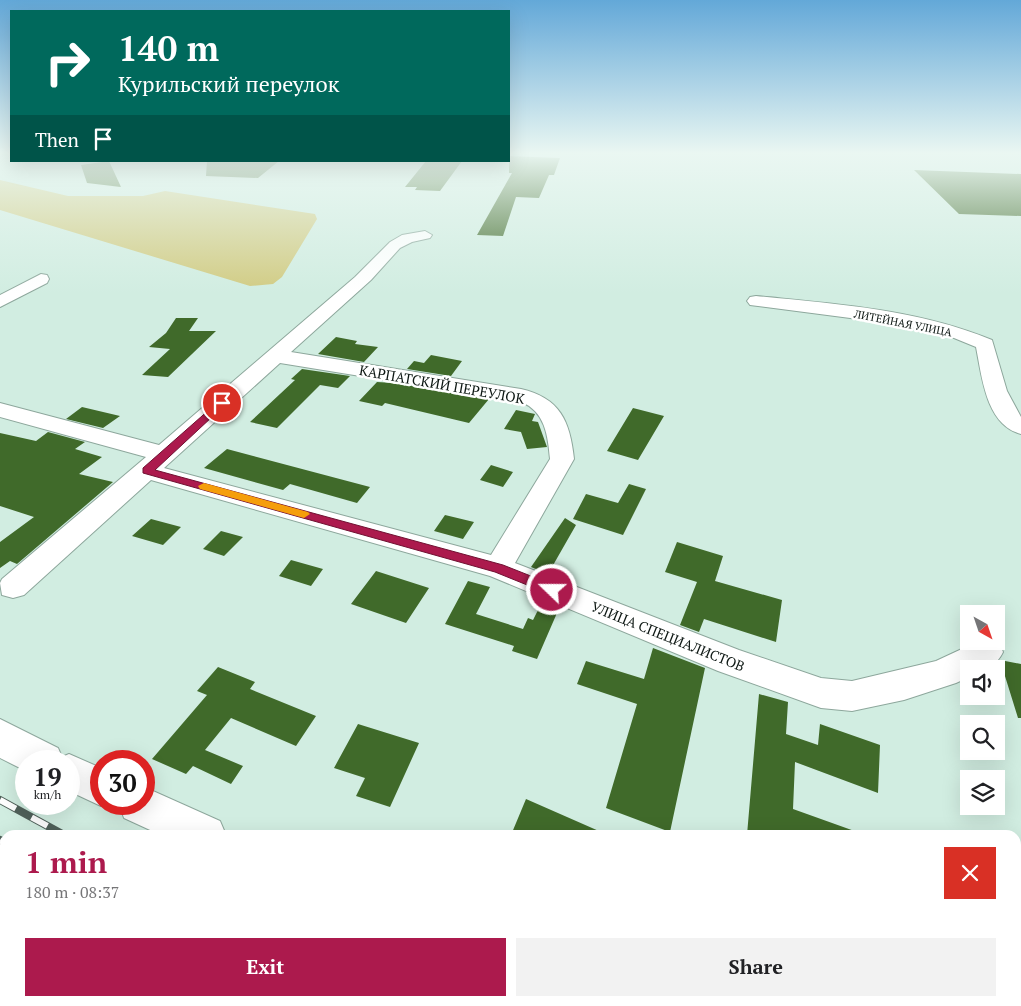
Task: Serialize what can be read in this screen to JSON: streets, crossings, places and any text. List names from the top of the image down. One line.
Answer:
{"streets":{"street":["ЛИТЕЙНАЯ УЛИЦА","КАРПАТСКИЙ ПЕРЕУЛОК","УЛИЦА СПЕЦИАЛИСТОВ"]},"crossings":[["КАРПАТСКИЙ ПЕРЕУЛОК","УЛИЦА СПЕЦИАЛИСТОВ"]],"north":"bottom right","page":{"turn":["140 m","Курильский переулок"],"then":"Then","speed":"19 km/h","limit":"30","heading":["1 min","180 m · 08:37"],"buttons":["Exit","Share"]}}
